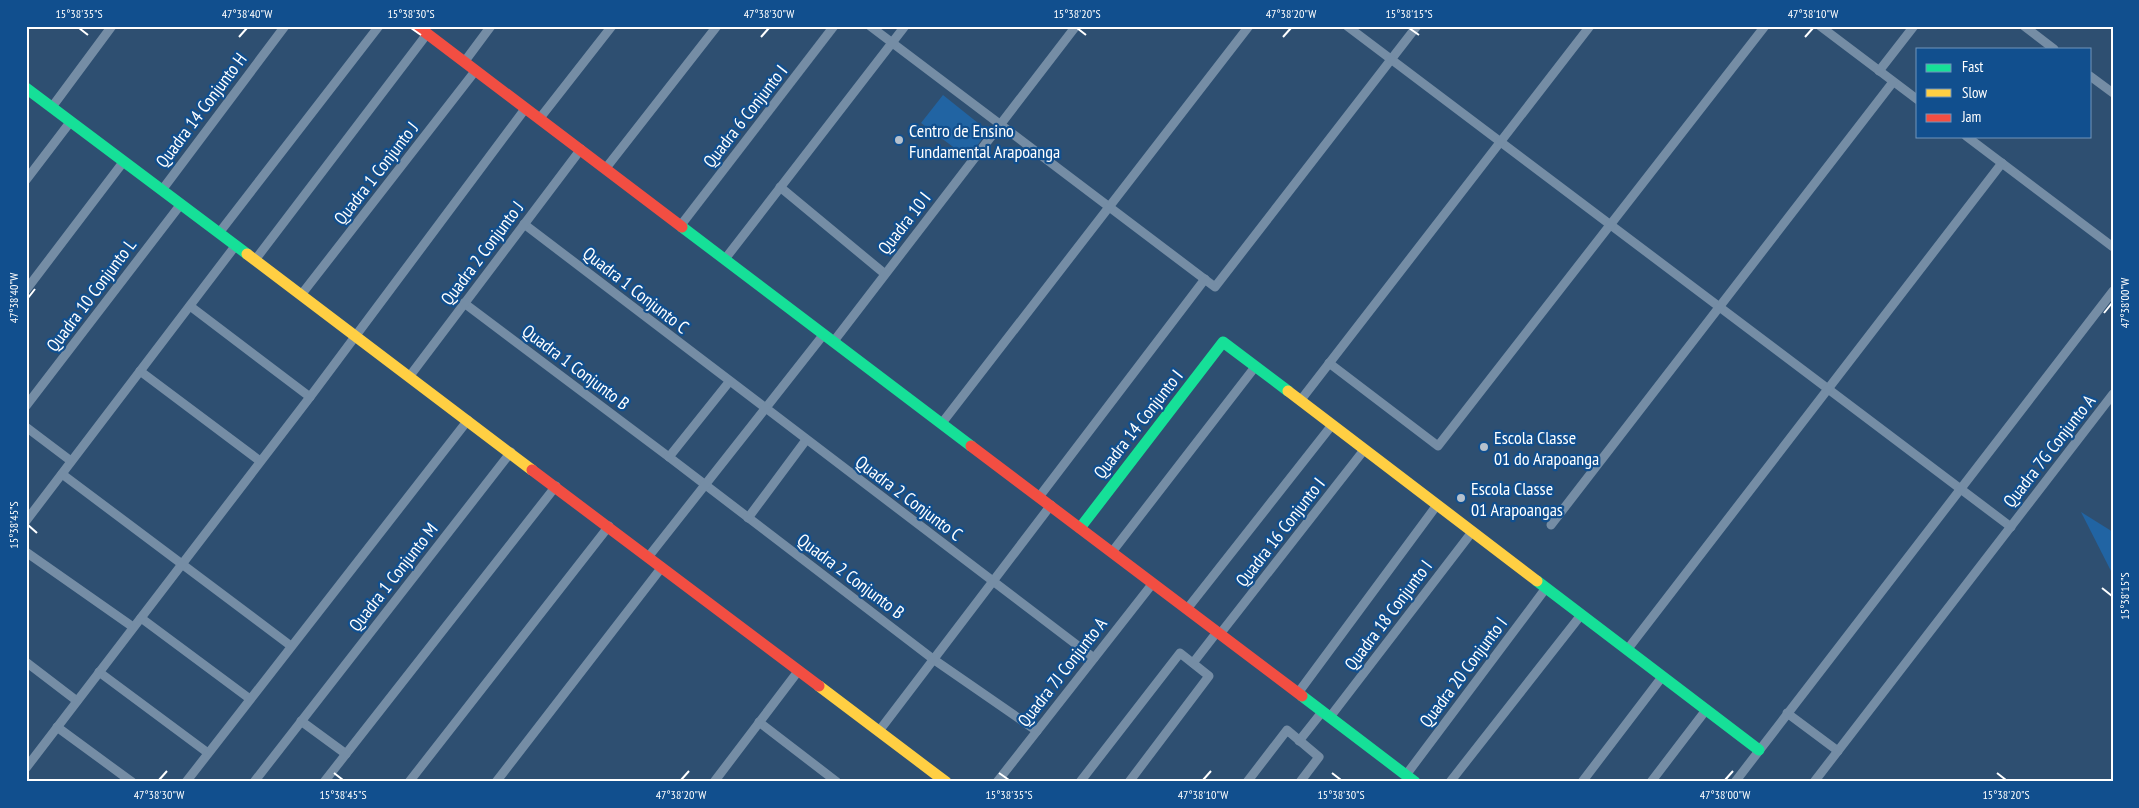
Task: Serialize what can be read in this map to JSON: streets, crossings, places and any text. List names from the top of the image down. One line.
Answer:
{"streets":{"street":["Quadra 14 Conjunto H","Quadra 6 Conjunto I","Quadra 1 Conjunto J","Quadra 10 I","Quadra 2 Conjunto J","Quadra 1 Conjunto C","Quadra 10 Conjunto L","Quadra 1 Conjunto B","Quadra 14 Conjunto I","Quadra 7G Conjunto A","Quadra 2 Conjunto C","Quadra 16 Conjunto I","Quadra 2 Conjunto B","Quadra 1 Conjunto M","Quadra 18 Conjunto I","Quadra 7J Conjunto A","Quadra 20 Conjunto I"]},"crossings":[["Quadra 2 Conjunto J","Quadra 1 Conjunto C"],["Quadra 2 Conjunto J","Quadra 1 Conjunto B"],["Quadra 1 Conjunto C","Quadra 2 Conjunto C"],["Quadra 1 Conjunto B","Quadra 2 Conjunto B"],["Quadra 2 Conjunto C","Quadra 7J Conjunto A"],["Quadra 2 Conjunto B","Quadra 7J Conjunto A"]],"places":["Centro de Ensino Fundamental Arapoanga","Escola Classe 01 do Arapoanga","Escola Classe 01 Arapoangas"],"legend":["Fast","Slow","Jam"],"coordinates":["15°38'35\"S","47°38'40\"W","15°38'30\"S","47°38'30\"W","15°38'20\"S","47°38'20\"W","15°38'15\"S","47°38'10\"W","47°38'00\"W","15°38'45\"S"]}
